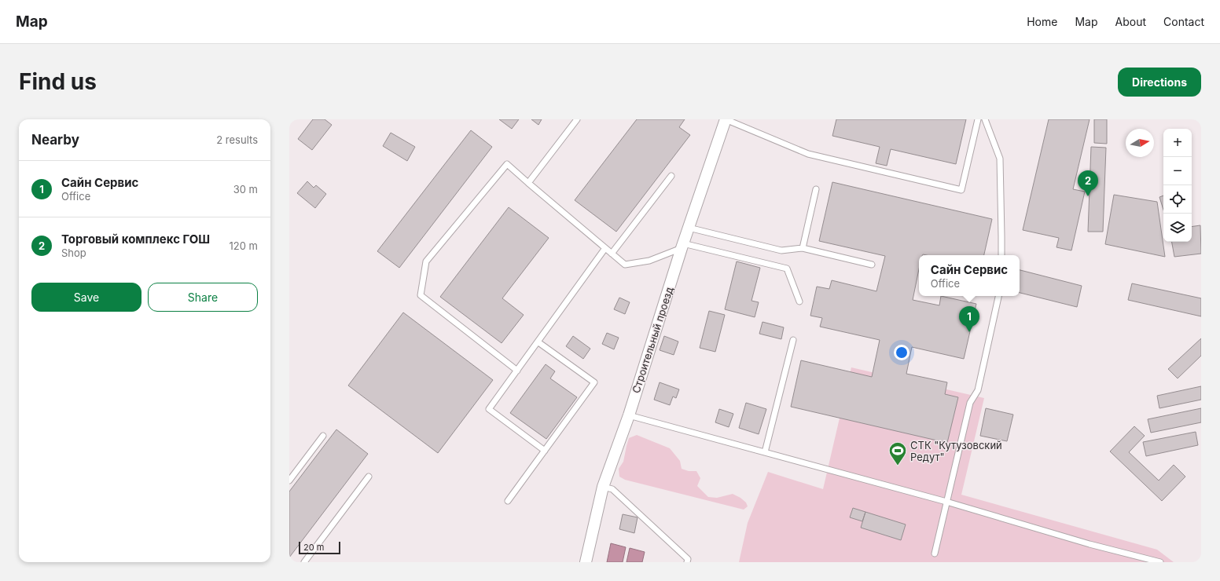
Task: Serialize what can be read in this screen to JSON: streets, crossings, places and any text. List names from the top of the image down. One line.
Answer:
{"streets":{"street":["Строительный проезд"]},"places":{"sports":["СТК \"Кутузовский Редут\""]},"scale_bar":"20 m","north":"right","page":{"header":"Map","nav":["Home","Map","About","Contact"],"buttons":["Directions",["Save","Share"]],"title":"Find us","heading":["Nearby","2 results"],"map_buttons":["+","−"],"list":[{"mark":"1","name":"Сайн Сервис","note":"Office","value":"30 m"},{"mark":"2","name":"Торговый комплекс ГОШ","note":"Shop","value":"120 m"}],"pins":["2","1"],"popup":["Сайн Сервис","Office"],"scale":"20 m"}}
